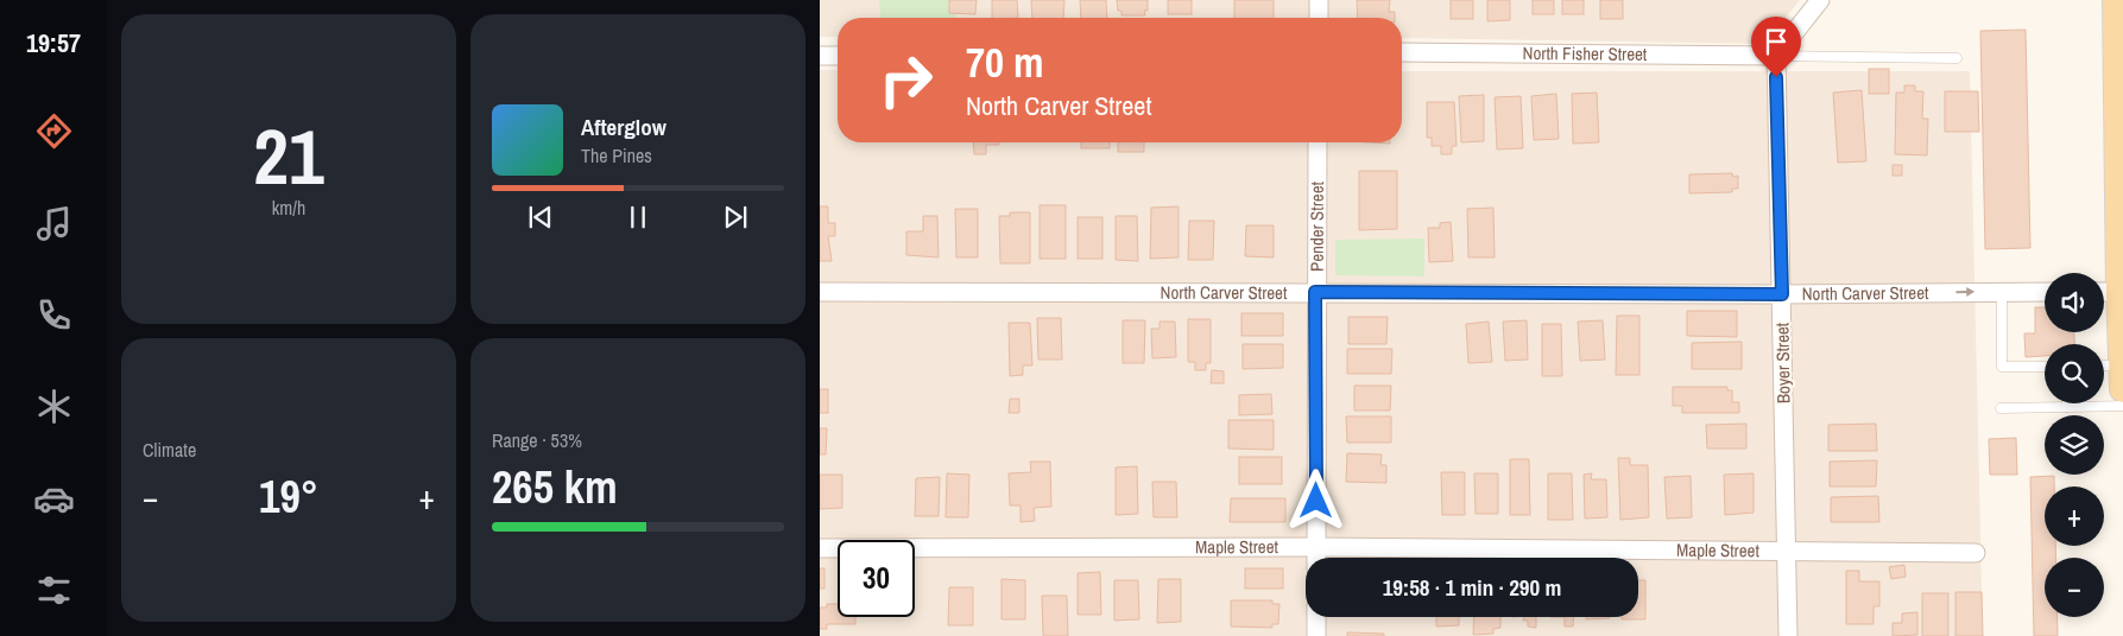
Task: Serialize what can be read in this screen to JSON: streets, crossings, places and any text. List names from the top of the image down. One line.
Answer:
{"streets":{"street":["North Fisher Street","Pender Street","North Carver Street","Boyer Street","Maple Street"]},"crossings":[["North Fisher Street","Boyer Street"],["Pender Street","North Carver Street"],["Pender Street","Maple Street"],["North Carver Street","Boyer Street"],["Boyer Street","Maple Street"]],"page":{"tabs":"19:57","tile":[["21","km/h"],"Climate",["Range · 53%","265 km"]],"turn":["70 m","North Carver Street"],"song":["Afterglow","The Pines"],"map_buttons":["+","−"],"heat":["−","19°","+"],"limit":"30","trip":"19:58 · 1 min · 290 m"}}
